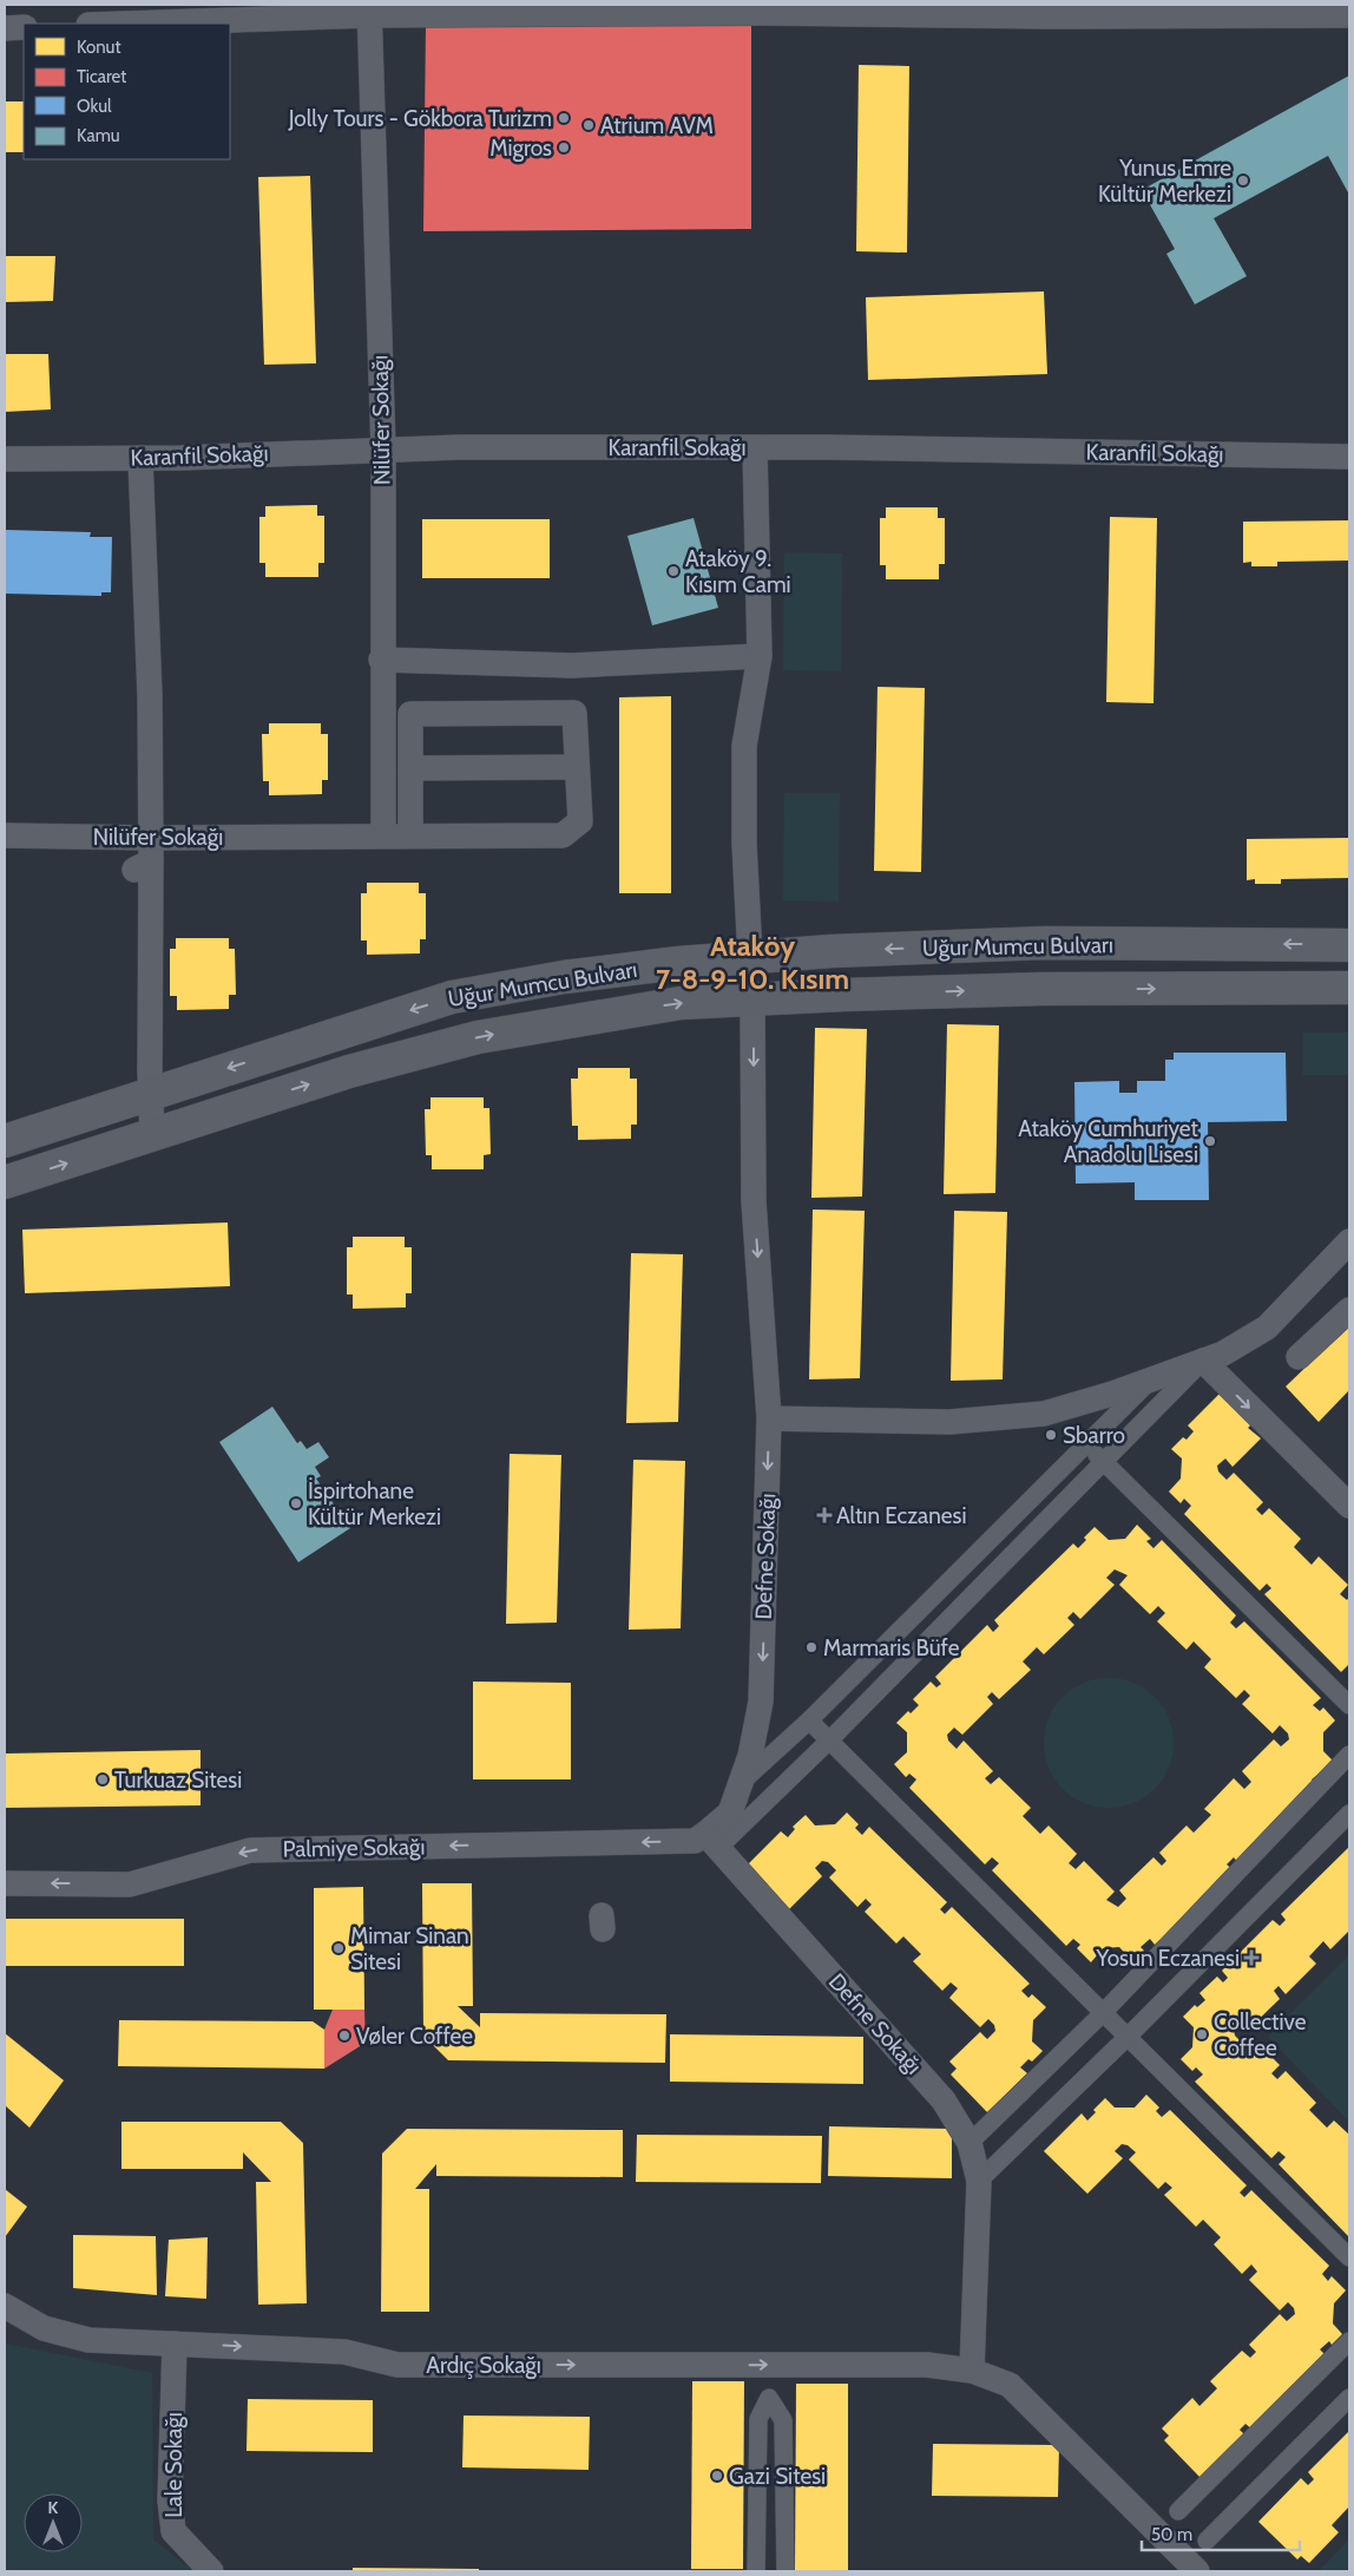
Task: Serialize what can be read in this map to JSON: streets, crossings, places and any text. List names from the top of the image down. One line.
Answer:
{"streets":{"main road":["Uğur Mumcu Bulvarı"],"street":["Nilüfer Sokağı","Karanfil Sokağı","Defne Sokağı","Palmiye Sokağı","Ardıç Sokağı","Lale Sokağı"]},"crossings":[["Nilüfer Sokağı","Karanfil Sokağı"],["Uğur Mumcu Bulvarı","Defne Sokağı"],["Defne Sokağı","Palmiye Sokağı"],["Defne Sokağı","Ardıç Sokağı"],["Ardıç Sokağı","Lale Sokağı"]],"one_way":["Defne Sokağı","Palmiye Sokağı","Ardıç Sokağı"],"districts":["Ataköy 7-8-9-10. Kısım"],"places":{"other":["Jolly Tours - Gökbora Turizm","Atrium AVM","Migros","Yunus Emre Kültür Merkezi","Ataköy 9. Kısım Cami","Ataköy Cumhuriyet Anadolu Lisesi","Sbarro","İspirtohane Kültür Merkezi","Marmaris Büfe","Turkuaz Sitesi","Mimar Sinan Sitesi","Collective Coffee","Vøler Coffee","Gazi Sitesi"],"health":["Altın Eczanesi","Yosun Eczanesi"]},"legend":["Konut","Ticaret","Okul","Kamu"],"scale_bar":"50 m","north":"top"}
